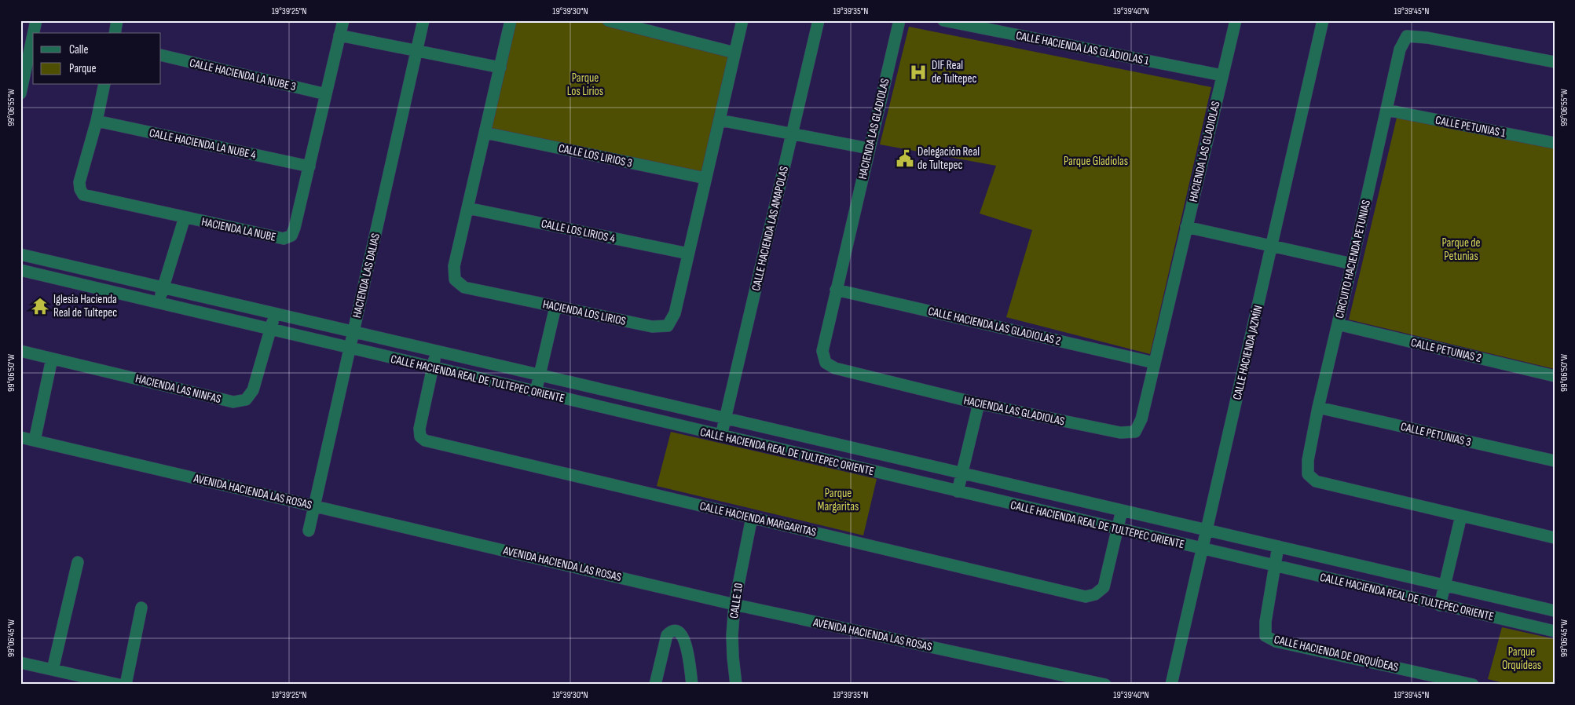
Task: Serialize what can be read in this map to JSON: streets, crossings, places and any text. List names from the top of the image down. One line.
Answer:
{"streets":{"street":["CALLE HACIENDA LAS GLADIOLAS 1","CALLE HACIENDA LA NUBE 3","CALLE PETUNIAS 1","HACIENDA LAS GLADIOLAS","CALLE HACIENDA LA NUBE 4","CALLE LOS LIRIOS 3","CALLE HACIENDA LAS AMAPOLAS","HACIENDA LA NUBE","CALLE LOS LIRIOS 4","CIRCUITO HACIENDA PETUNIAS","HACIENDA LAS DALIAS","HACIENDA LOS LIRIOS","CALLE HACIENDA LAS GLADIOLAS 2","CALLE PETUNIAS 2","CALLE HACIENDA JAZMÍN","CALLE HACIENDA REAL DE TULTEPEC ORIENTE","HACIENDA LAS NINFAS","CALLE PETUNIAS 3","AVENIDA HACIENDA LAS ROSAS","CALLE HACIENDA MARGARITAS","CALLE 10","CALLE HACIENDA DE ORQUÍDEAS"]},"crossings":[["CALLE HACIENDA LAS GLADIOLAS 1","HACIENDA LAS GLADIOLAS"],["CALLE HACIENDA LA NUBE 3","HACIENDA LA NUBE"],["CALLE PETUNIAS 1","CIRCUITO HACIENDA PETUNIAS"],["HACIENDA LAS GLADIOLAS","CALLE HACIENDA LAS GLADIOLAS 2"],["CALLE HACIENDA LA NUBE 4","HACIENDA LA NUBE"],["CALLE LOS LIRIOS 3","HACIENDA LOS LIRIOS"],["CALLE HACIENDA LAS AMAPOLAS","CALLE HACIENDA REAL DE TULTEPEC ORIENTE"],["CALLE LOS LIRIOS 4","HACIENDA LOS LIRIOS"],["CIRCUITO HACIENDA PETUNIAS","CALLE PETUNIAS 2"],["CIRCUITO HACIENDA PETUNIAS","CALLE PETUNIAS 3"],["HACIENDA LAS DALIAS","CALLE HACIENDA REAL DE TULTEPEC ORIENTE"],["HACIENDA LAS DALIAS","AVENIDA HACIENDA LAS ROSAS"],["CALLE HACIENDA JAZMÍN","CALLE HACIENDA REAL DE TULTEPEC ORIENTE"],["CALLE HACIENDA REAL DE TULTEPEC ORIENTE","HACIENDA LAS NINFAS"],["CALLE HACIENDA REAL DE TULTEPEC ORIENTE","CALLE HACIENDA MARGARITAS"],["CALLE HACIENDA REAL DE TULTEPEC ORIENTE","CALLE HACIENDA DE ORQUÍDEAS"],["AVENIDA HACIENDA LAS ROSAS","CALLE 10"],["CALLE HACIENDA MARGARITAS","CALLE 10"]],"parks":["Parque Los Lirios","Parque Gladiolas","Parque de Petunias","Parque Margaritas","Parque Orquídeas"],"places":{"hospital":["DIF Real de Tultepec"],"public building":["Delegación Real de Tultepec"],"temple":["Iglesia Hacienda Real de Tultepec"]},"legend":["Calle","Parque"],"coordinates":["19°39'25\"N","19°39'30\"N","19°39'35\"N","19°39'40\"N","19°39'45\"N","99°06'55\"W","99°06'50\"W","99°06'45\"W"]}
